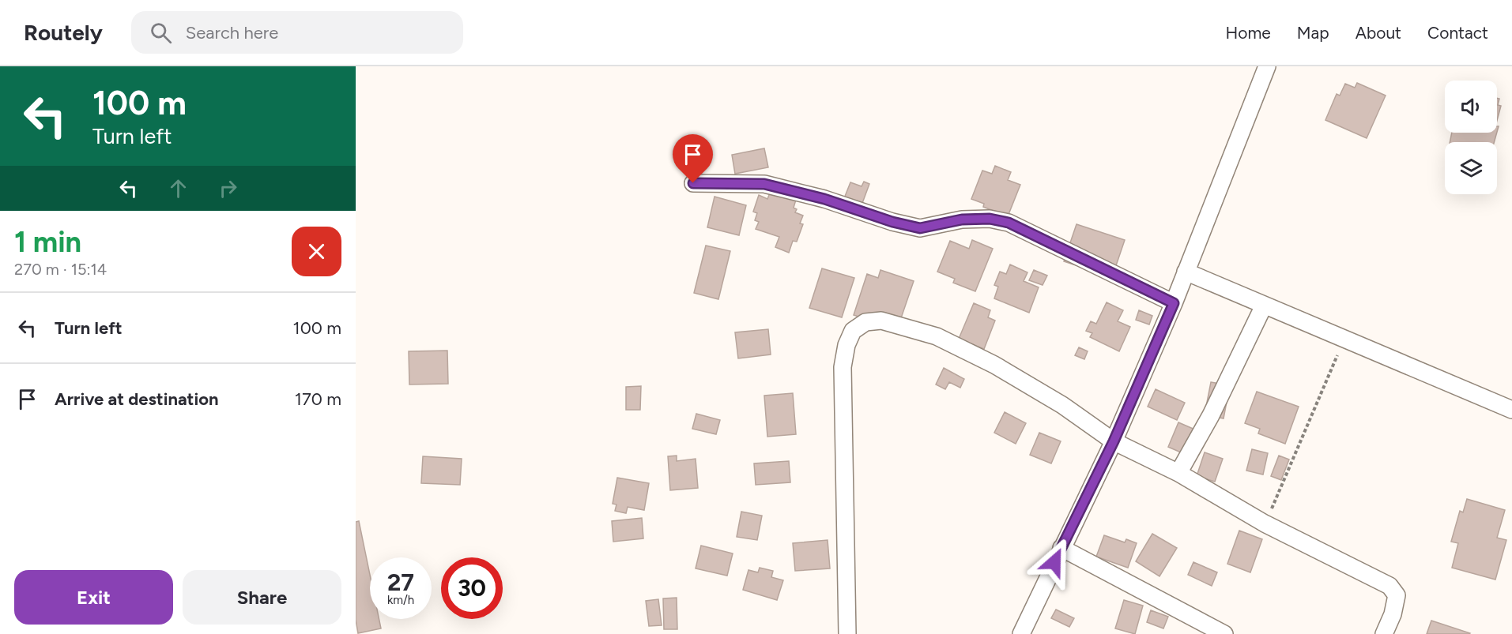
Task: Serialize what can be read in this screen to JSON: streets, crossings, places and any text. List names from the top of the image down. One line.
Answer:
{"page":{"header":"Routely","search":"Search here","nav":["Home","Map","About","Contact"],"turn":["100 m","Turn left"],"heading":["1 min","270 m · 15:14"],"list":[{"name":"Turn left","value":"100 m"},{"name":"Arrive at destination","value":"170 m"}],"speed":"27 km/h","limit":"30","buttons":["Exit","Share"]}}
